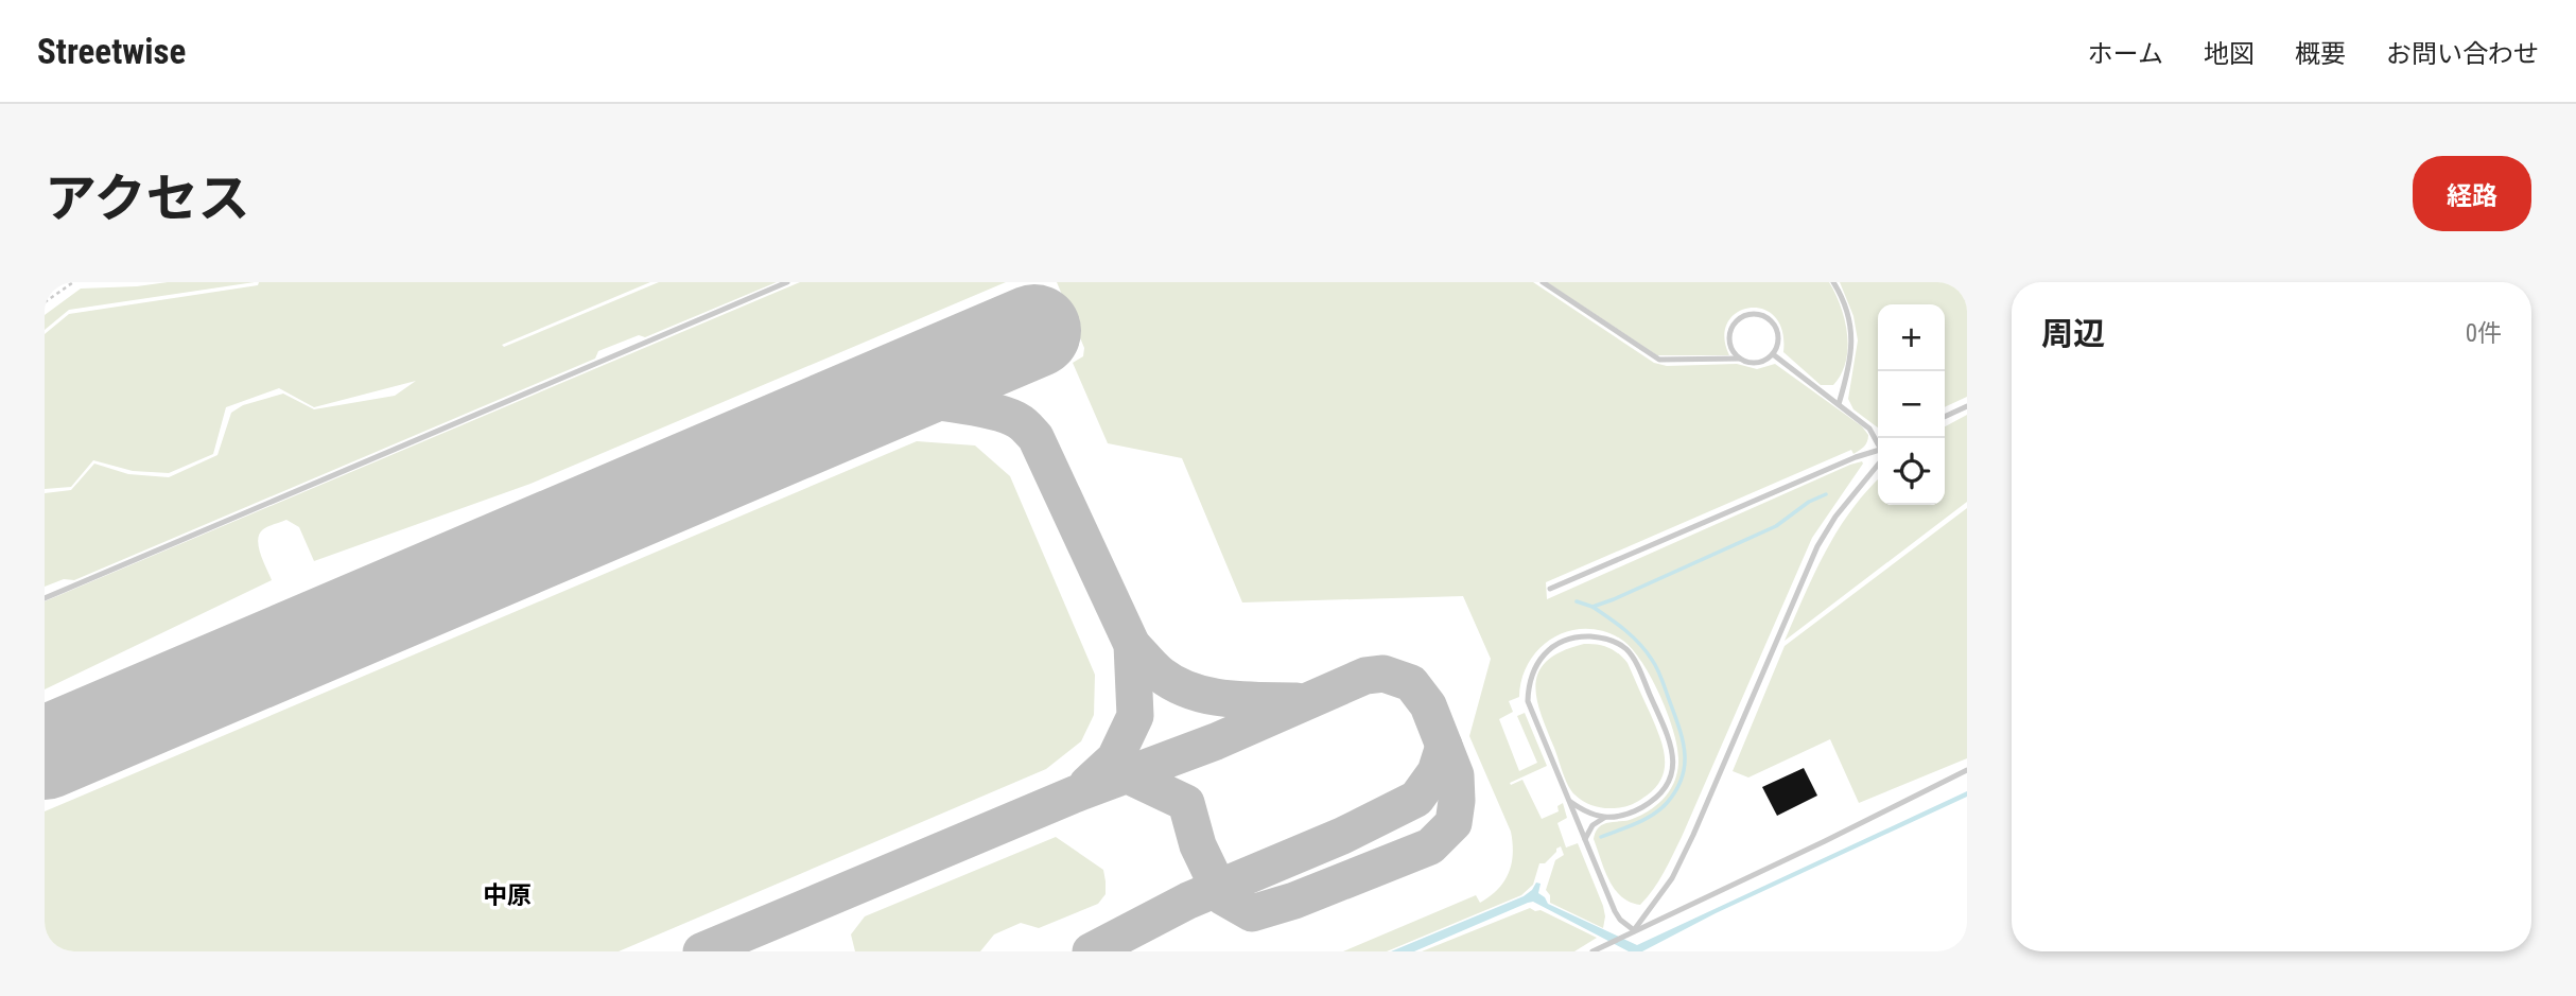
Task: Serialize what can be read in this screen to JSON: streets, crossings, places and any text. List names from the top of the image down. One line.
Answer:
{"districts":["中原"],"page":{"header":"Streetwise","nav":["ホーム","地図","概要","お問い合わせ"],"title":"アクセス","buttons":"経路","heading":["周辺","0件"],"map_buttons":["+","−"]}}
